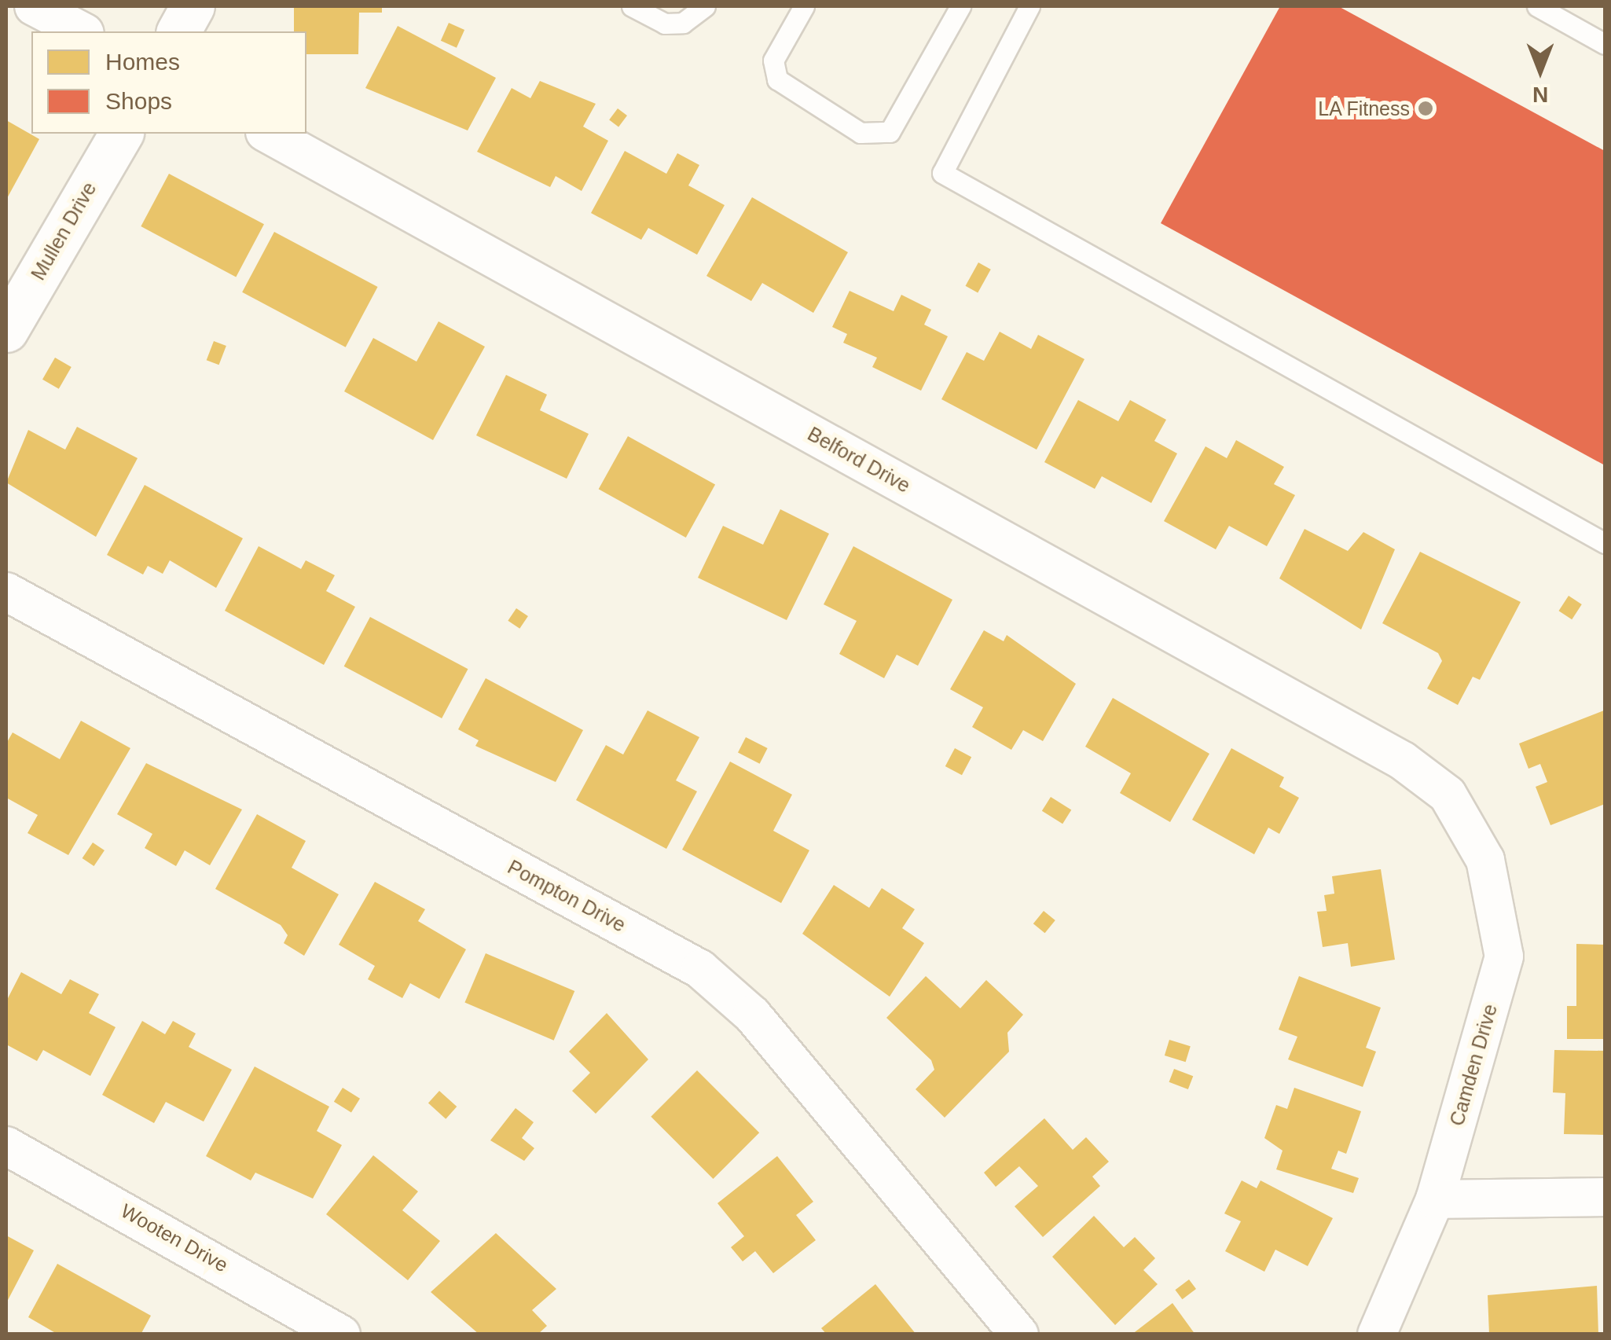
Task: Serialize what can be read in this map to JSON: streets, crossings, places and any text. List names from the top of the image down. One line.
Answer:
{"streets":{"street":["Mullen Drive","Belford Drive","Pompton Drive","Camden Drive","Wooten Drive"]},"crossings":[["Belford Drive","Camden Drive"]],"places":["LA Fitness"],"legend":["Homes","Shops"],"north":"bottom"}
